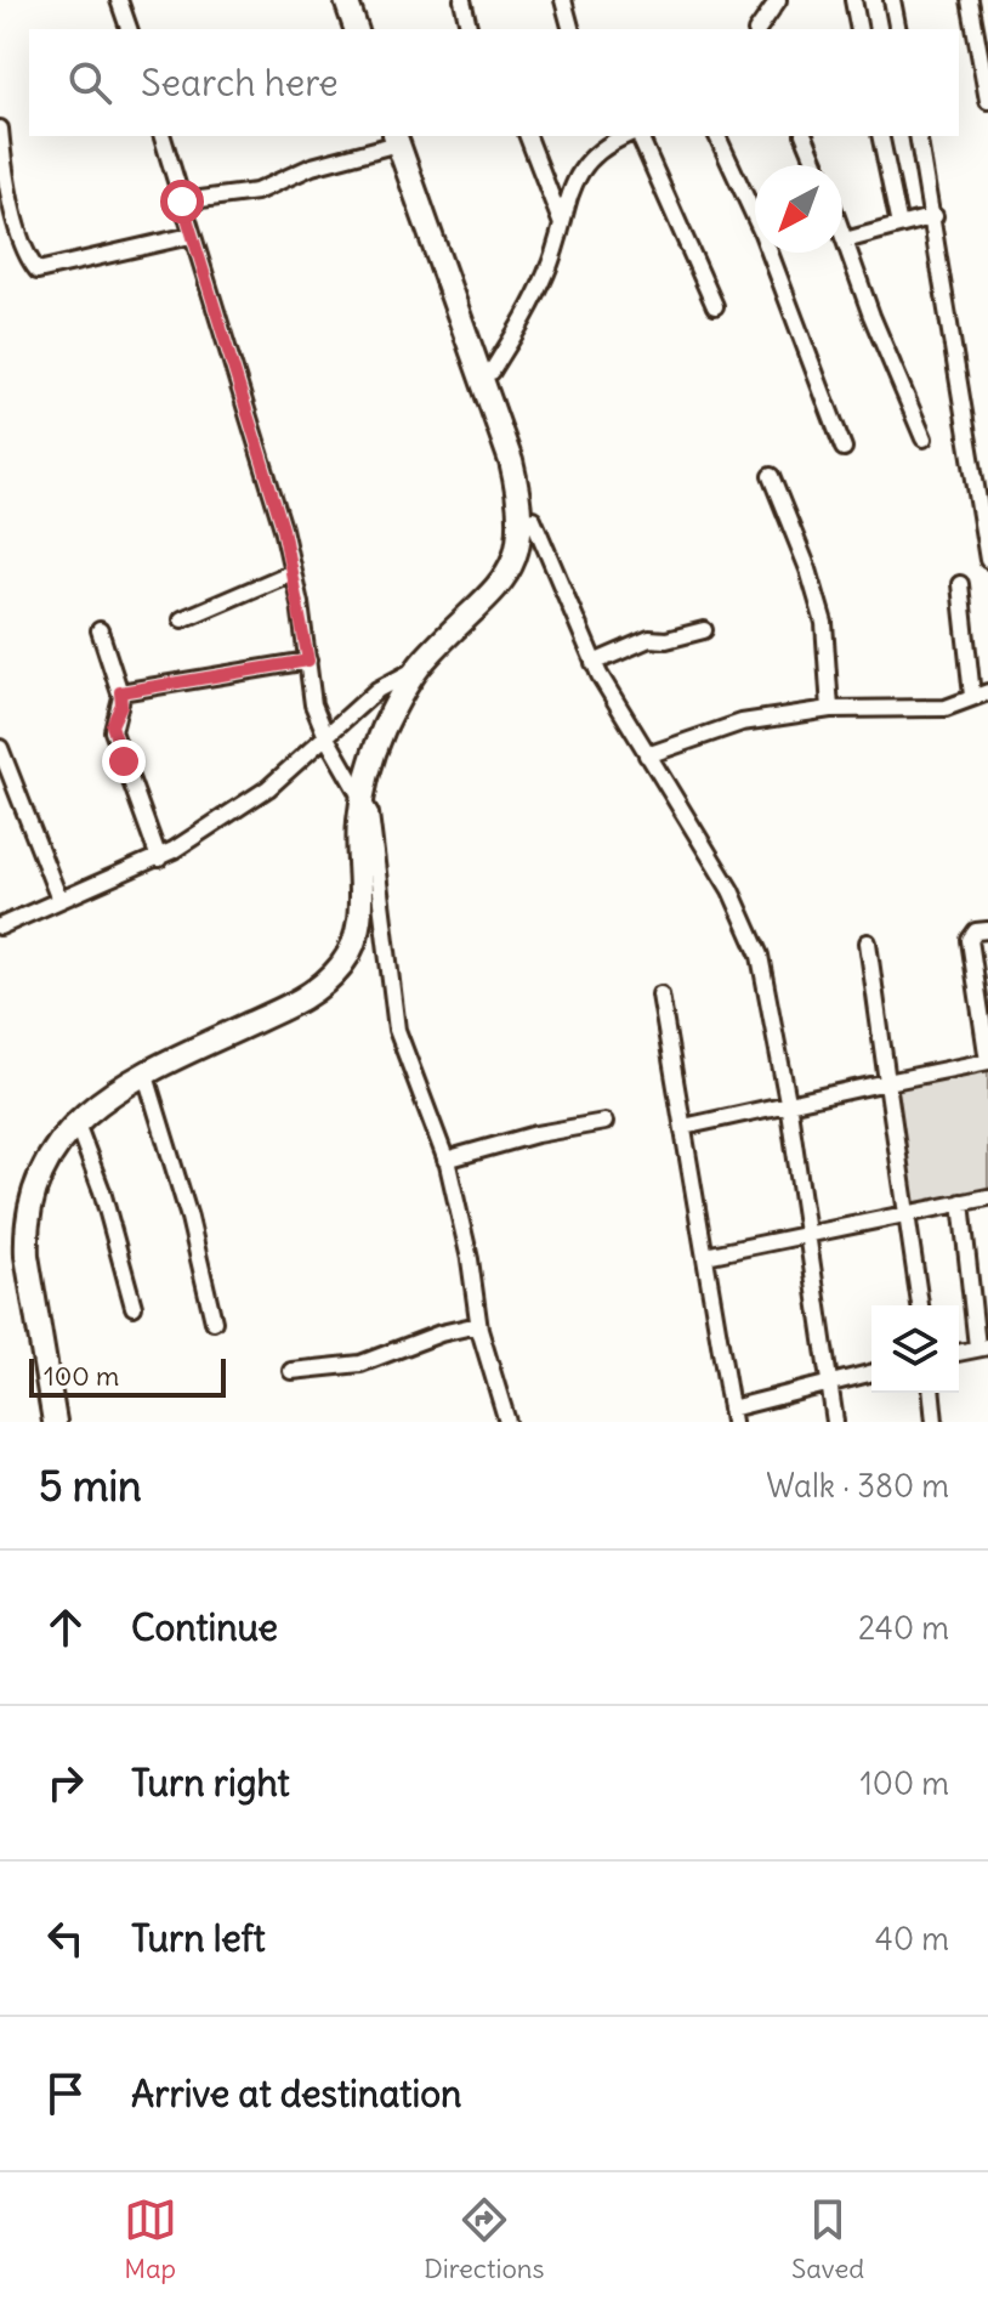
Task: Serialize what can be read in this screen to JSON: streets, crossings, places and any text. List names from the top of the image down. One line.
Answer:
{"scale_bar":"100 m","north":"bottom left","page":{"search":"Search here","scale":"100 m","heading":["5 min","Walk · 380 m"],"list":[["Continue","240 m"],["Turn right","100 m"],["Turn left","40 m"],"Arrive at destination"],"nav":["Map","Directions","Saved"]}}
